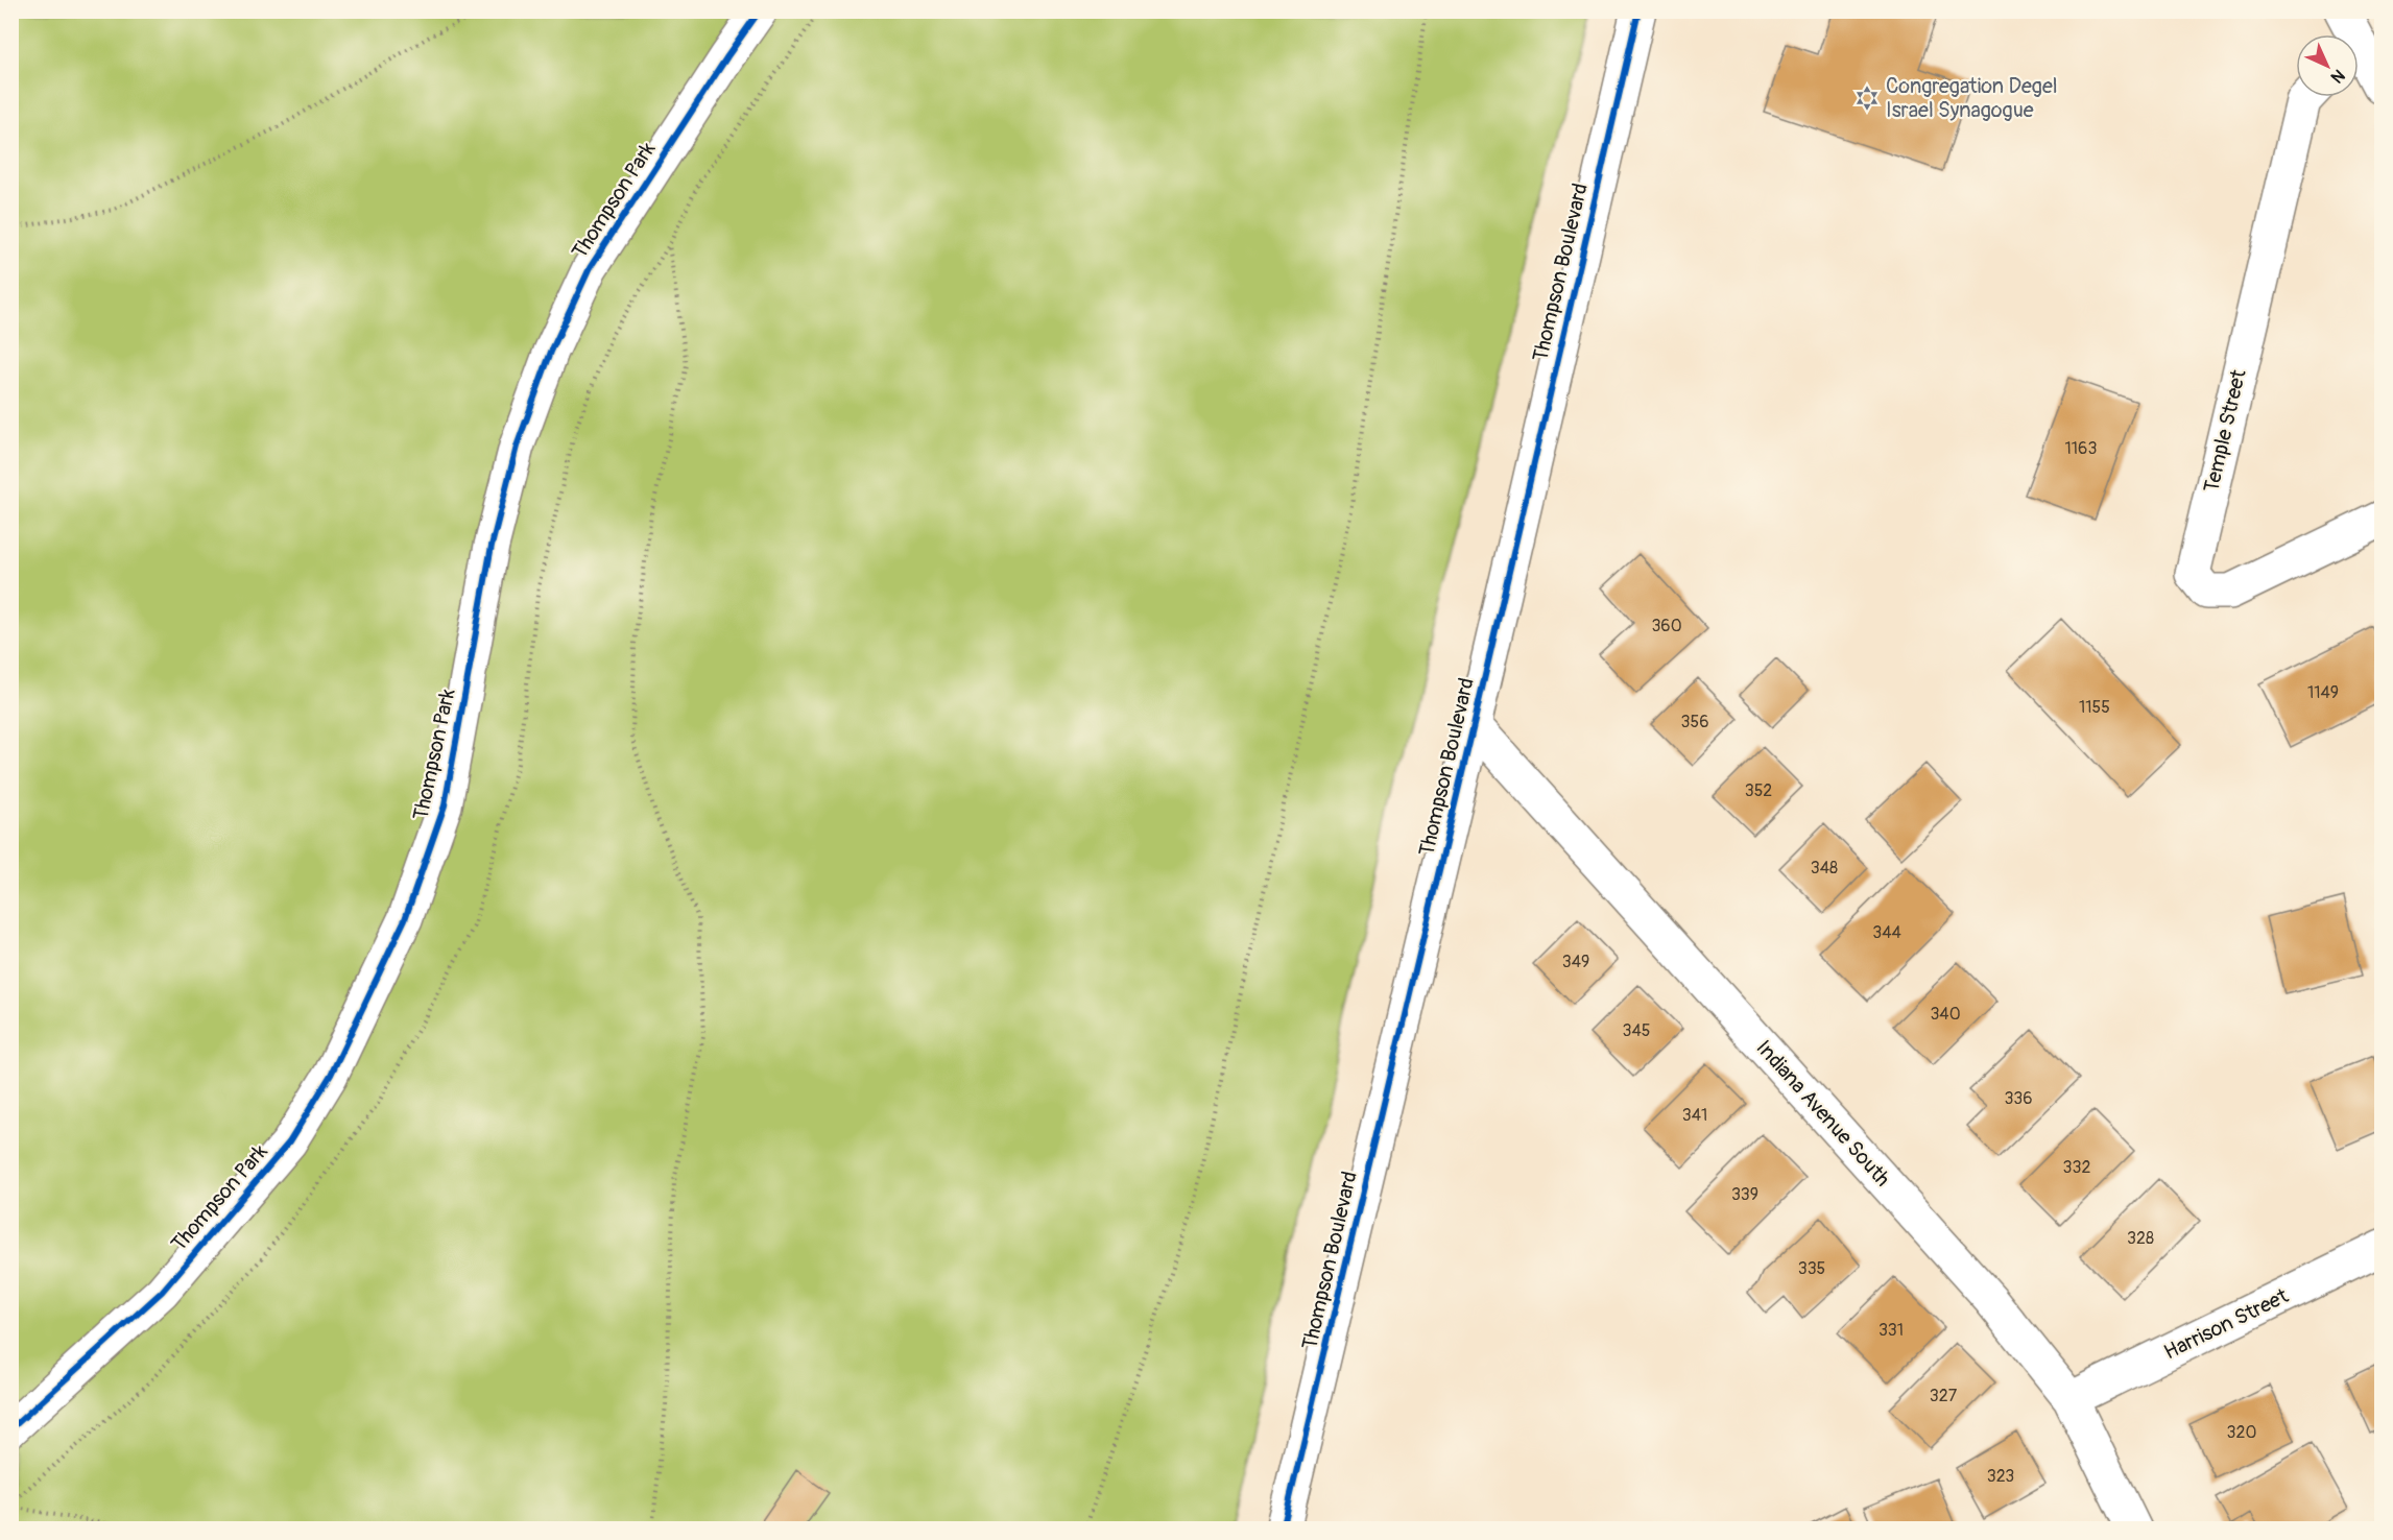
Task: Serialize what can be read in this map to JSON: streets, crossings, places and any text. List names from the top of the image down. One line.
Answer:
{"streets":{"street":["Thompson Park","Thompson Boulevard","Temple Street","Indiana Avenue South","Harrison Street"]},"crossings":[["Thompson Boulevard","Indiana Avenue South"],["Indiana Avenue South","Harrison Street"]],"places":{"synagogue":["Congregation Degel Israel Synagogue"]},"house_numbers":["1163","360","1149","1155","356","352","348","344","349","340","345","336","341","332","339","328","335","331","327","320","323"],"north":"bottom right"}
